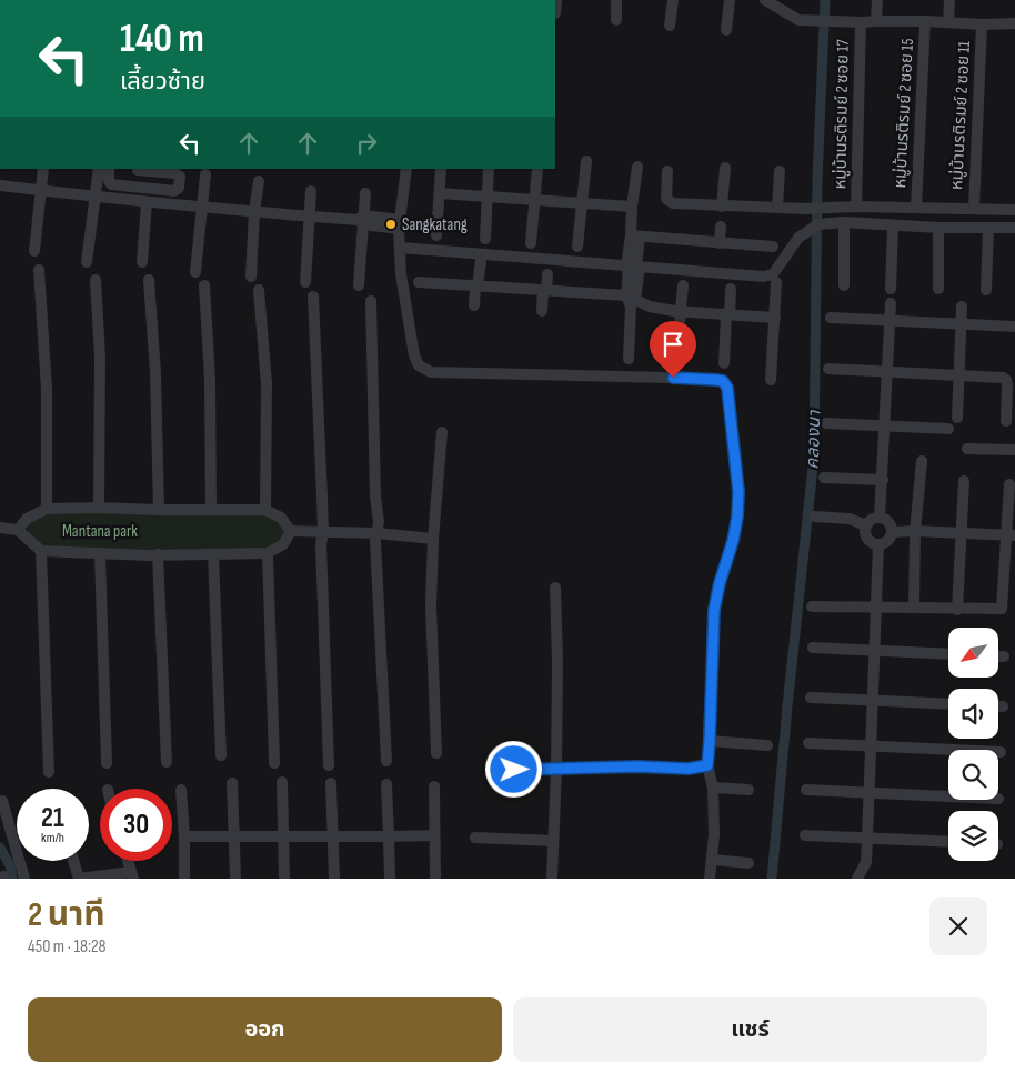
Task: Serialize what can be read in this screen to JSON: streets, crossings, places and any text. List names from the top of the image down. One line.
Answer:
{"streets":{"street":["หมู่บ้านรติรมย์ 2 ซอย 15","หมู่บ้านรติรมย์ 2 ซอย 17","หมู่บ้านรติรมย์ 2 ซอย 11"]},"water":["คลองนา"],"parks":["Mantana park"],"places":["Sangkatang"],"north":"bottom left","page":{"turn":["140 m","เลี้ยวซ้าย"],"speed":"21 km/h","limit":"30","heading":["2 นาที","450 m · 18:28"],"buttons":["ออก","แชร์"]}}
